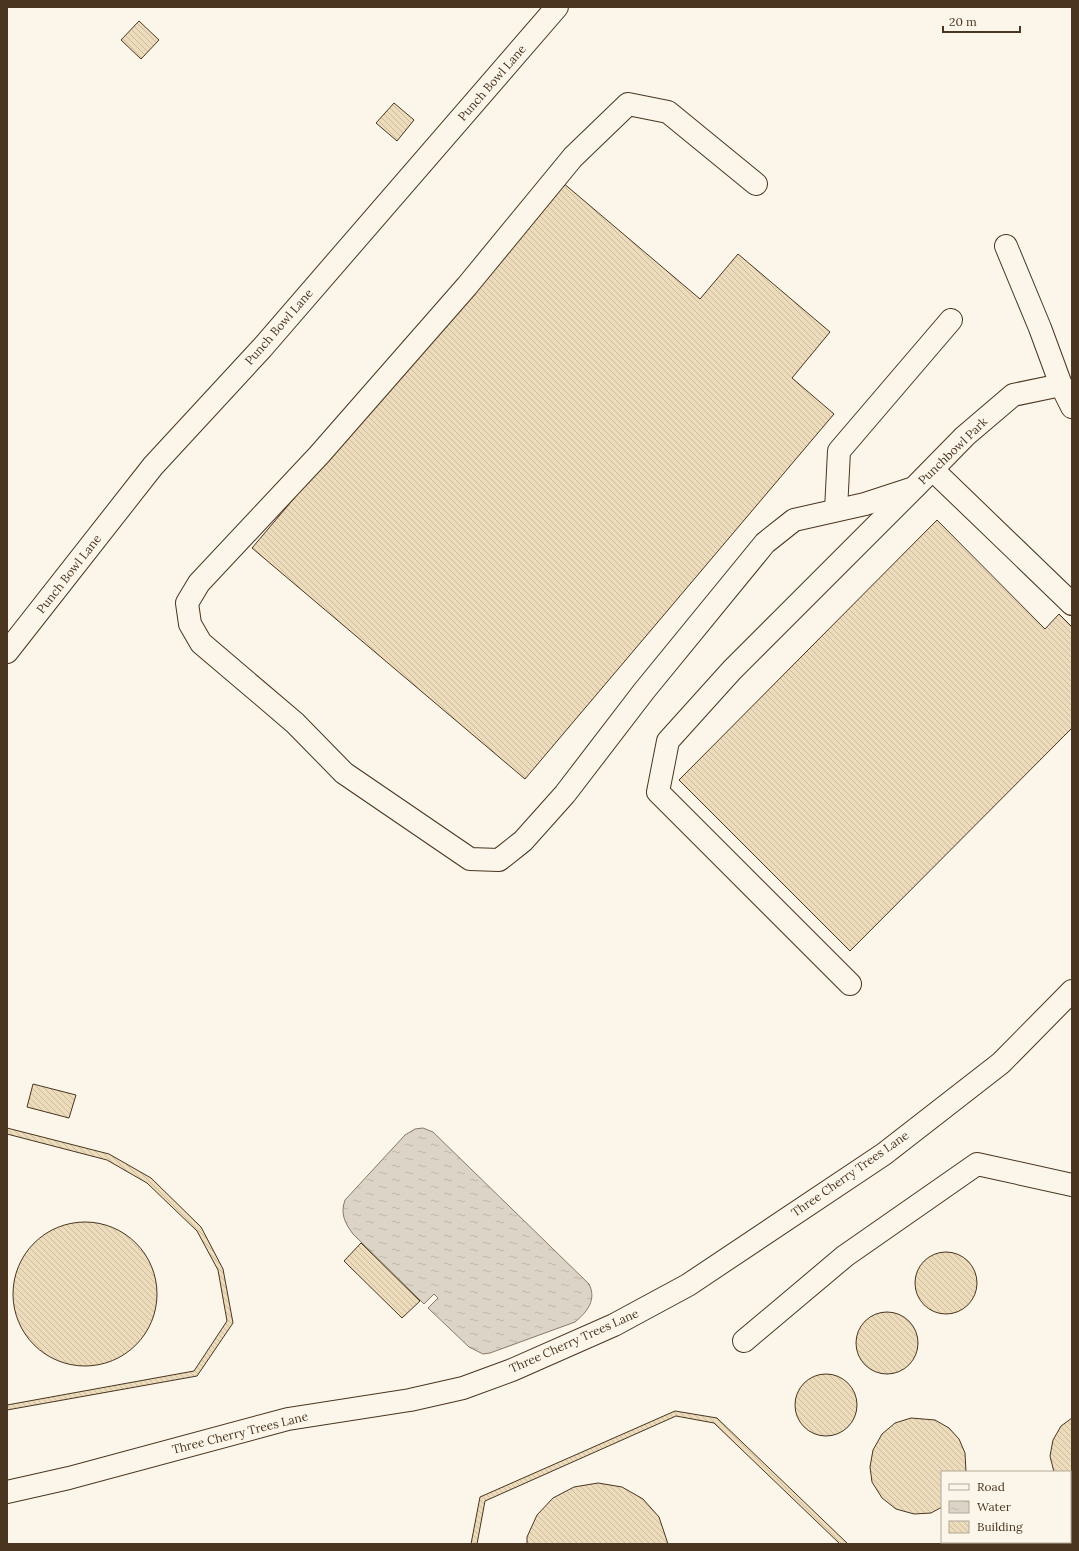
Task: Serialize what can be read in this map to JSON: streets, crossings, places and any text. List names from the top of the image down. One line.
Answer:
{"streets":{"street":["Punch Bowl Lane","Punchbowl Park","Three Cherry Trees Lane"]},"legend":["Road","Water","Building"],"scale_bar":"20 m"}
